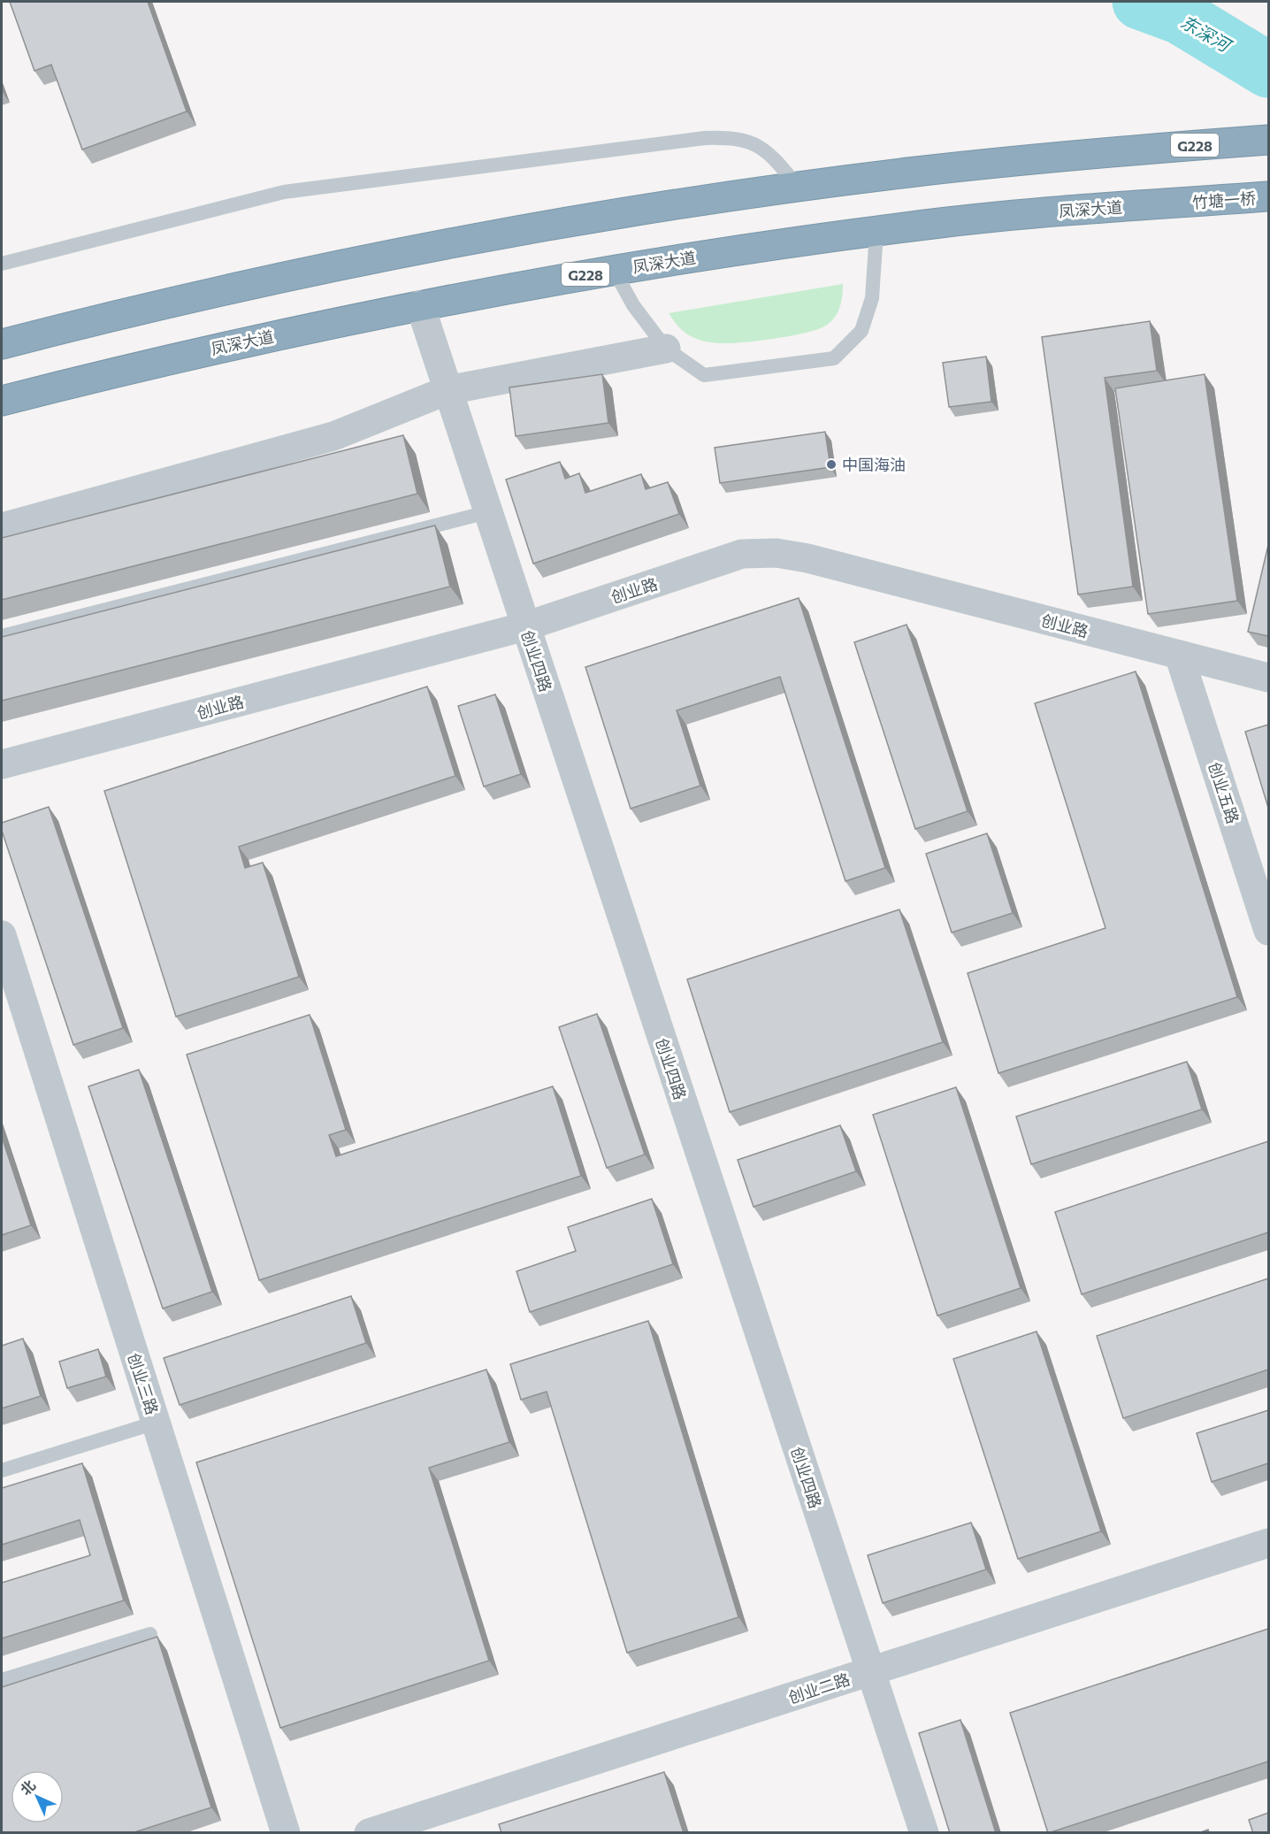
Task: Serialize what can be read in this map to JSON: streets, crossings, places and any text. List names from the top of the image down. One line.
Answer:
{"streets":{"highway":["G228","竹塘一桥","凤深大道"],"street":["创业路","创业四路","创业五路","创业三路","创业二路"]},"crossings":[["竹塘一桥","凤深大道"],["凤深大道","创业四路"],["创业路","创业四路"],["创业路","创业五路"],["创业四路","创业二路"]],"water":["东深河"],"places":["中国海油"],"north":"top left"}
